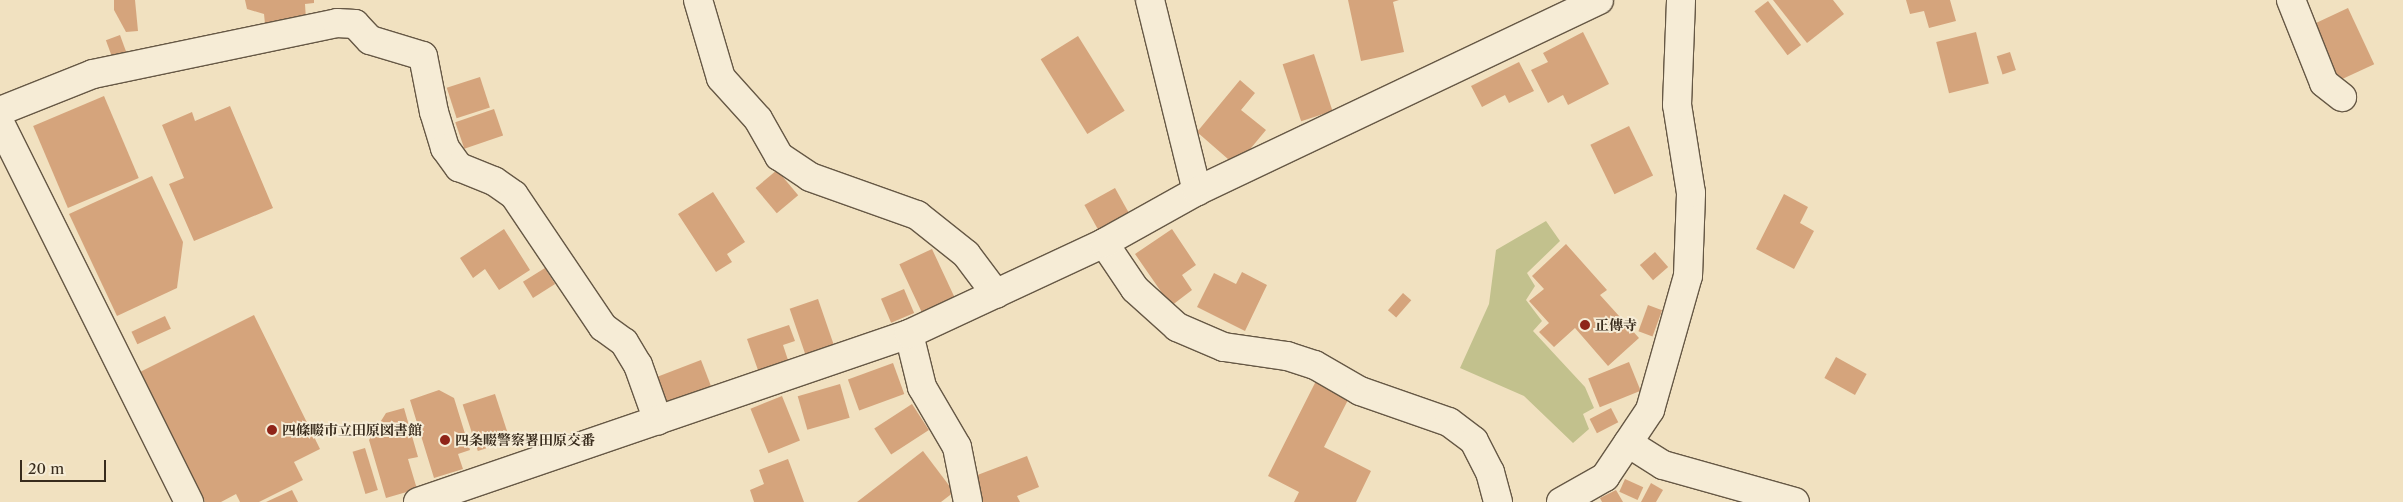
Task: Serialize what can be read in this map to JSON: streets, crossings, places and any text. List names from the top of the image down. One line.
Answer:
{"places":["正傳寺","四條畷市立田原図書館","四条畷警察署田原交番"],"scale_bar":"20 m"}
